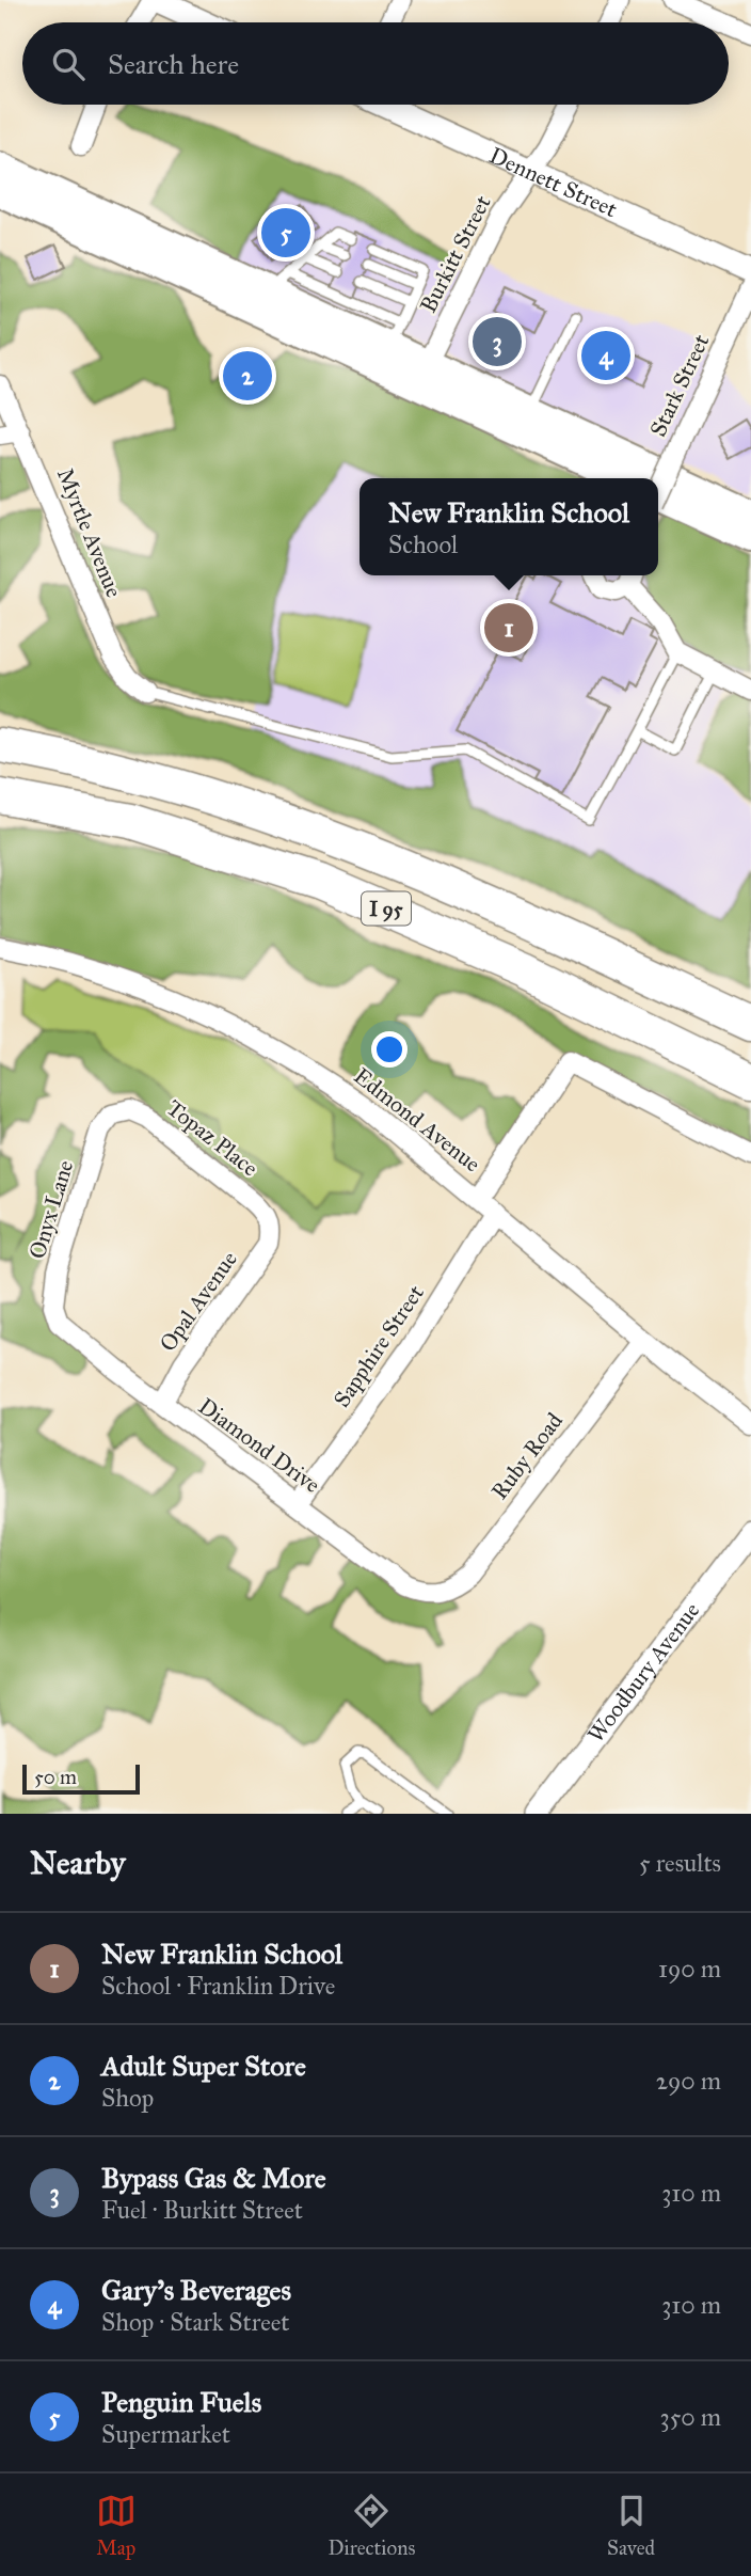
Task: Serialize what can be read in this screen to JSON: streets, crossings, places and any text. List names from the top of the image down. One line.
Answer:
{"streets":{"highway":["I 95"],"street":["Dennett Street","Burkitt Street","Stark Street","Myrtle Avenue","Edmond Avenue","Topaz Place","Onyx Lane","Opal Avenue","Sapphire Street","Diamond Drive","Ruby Road","Woodbury Avenue"]},"crossings":[["Dennett Street","Burkitt Street"],["Edmond Avenue","Sapphire Street"],["Edmond Avenue","Ruby Road"],["Topaz Place","Onyx Lane"],["Topaz Place","Opal Avenue"],["Onyx Lane","Diamond Drive"],["Opal Avenue","Diamond Drive"],["Sapphire Street","Diamond Drive"],["Diamond Drive","Ruby Road"]],"scale_bar":"50 m","page":{"search":"Search here","pins":["5","3","4","2","1"],"popup":["New Franklin School","School"],"scale":"50 m","heading":["Nearby","5 results"],"list":[{"mark":"1","name":"New Franklin School","note":"School · Franklin Drive","value":"190 m"},{"mark":"2","name":"Adult Super Store","note":"Shop","value":"290 m"},{"mark":"3","name":"Bypass Gas & More","note":"Fuel · Burkitt Street","value":"310 m"},{"mark":"4","name":"Gary's Beverages","note":"Shop · Stark Street","value":"310 m"},{"mark":"5","name":"Penguin Fuels","note":"Supermarket","value":"350 m"}],"nav":["Map","Directions","Saved"]}}
